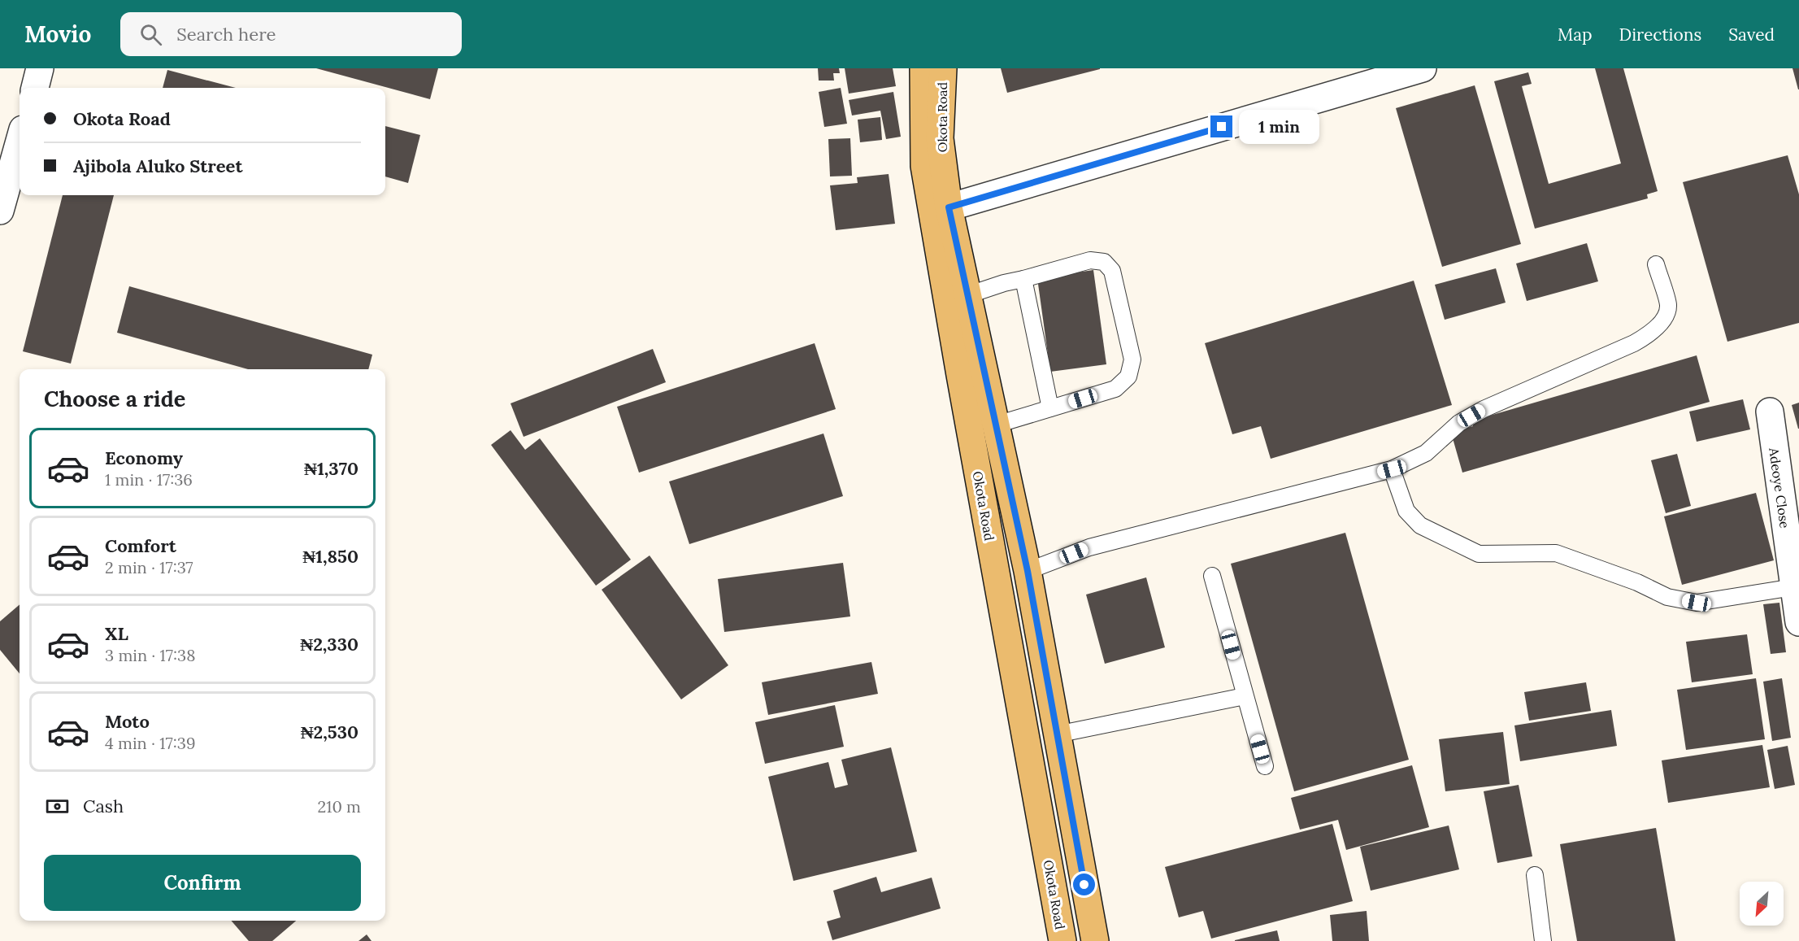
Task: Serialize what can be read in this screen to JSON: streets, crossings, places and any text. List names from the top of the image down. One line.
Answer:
{"streets":{"main road":["Okota Road"],"street":["Adeoye Close"]},"north":"bottom left","page":{"header":"Movio","search":"Search here","nav":["Map","Directions","Saved"],"banner":["Okota Road","Ajibola Aluko Street"],"bubble":"1 min","heading":"Choose a ride","list":[{"name":"Economy","note":"1 min · 17:36","value":"₦1,370"},{"name":"Comfort","note":"2 min · 17:37","value":"₦1,850"},{"name":"XL","note":"3 min · 17:38","value":"₦2,330"},{"name":"Moto","note":"4 min · 17:39","value":"₦2,530"}],"pay":["Cash","210 m"],"buttons":"Confirm"}}
